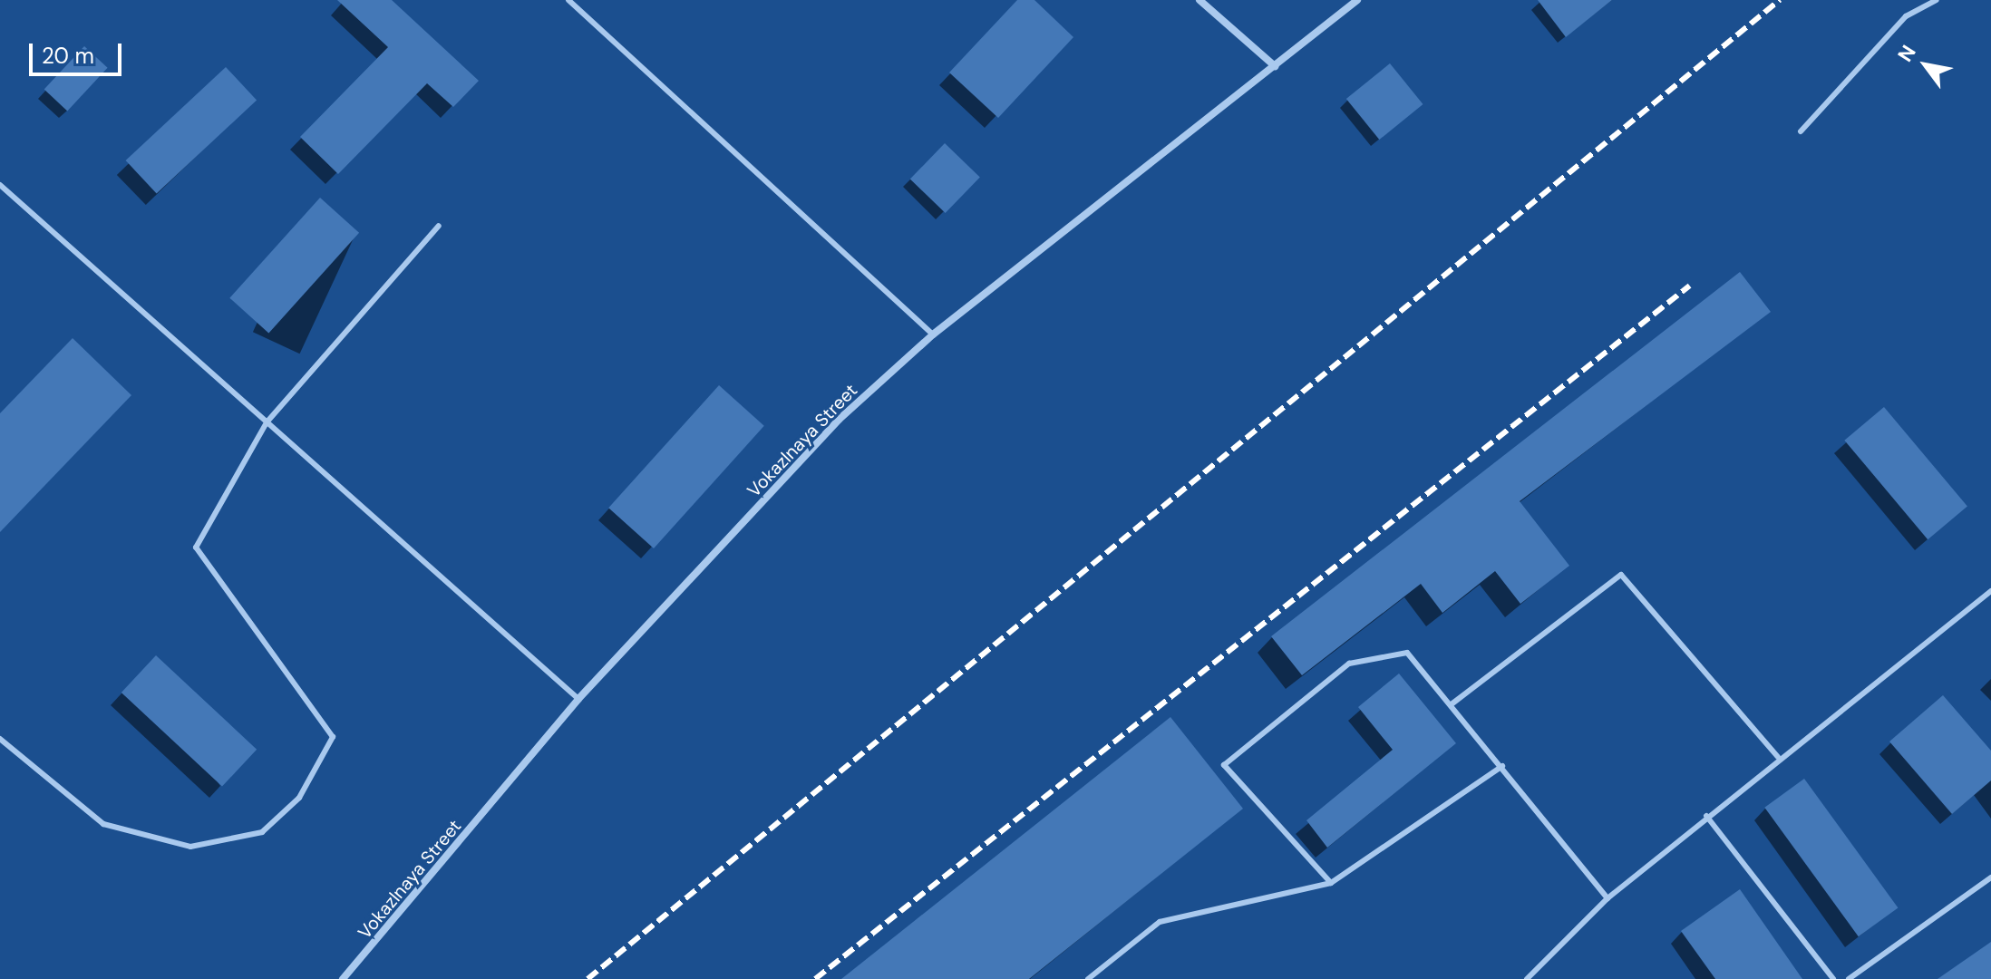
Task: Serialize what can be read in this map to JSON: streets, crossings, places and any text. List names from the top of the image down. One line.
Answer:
{"streets":{"street":["Vokazlnaya Street"]},"scale_bar":"20 m","north":"top left"}
